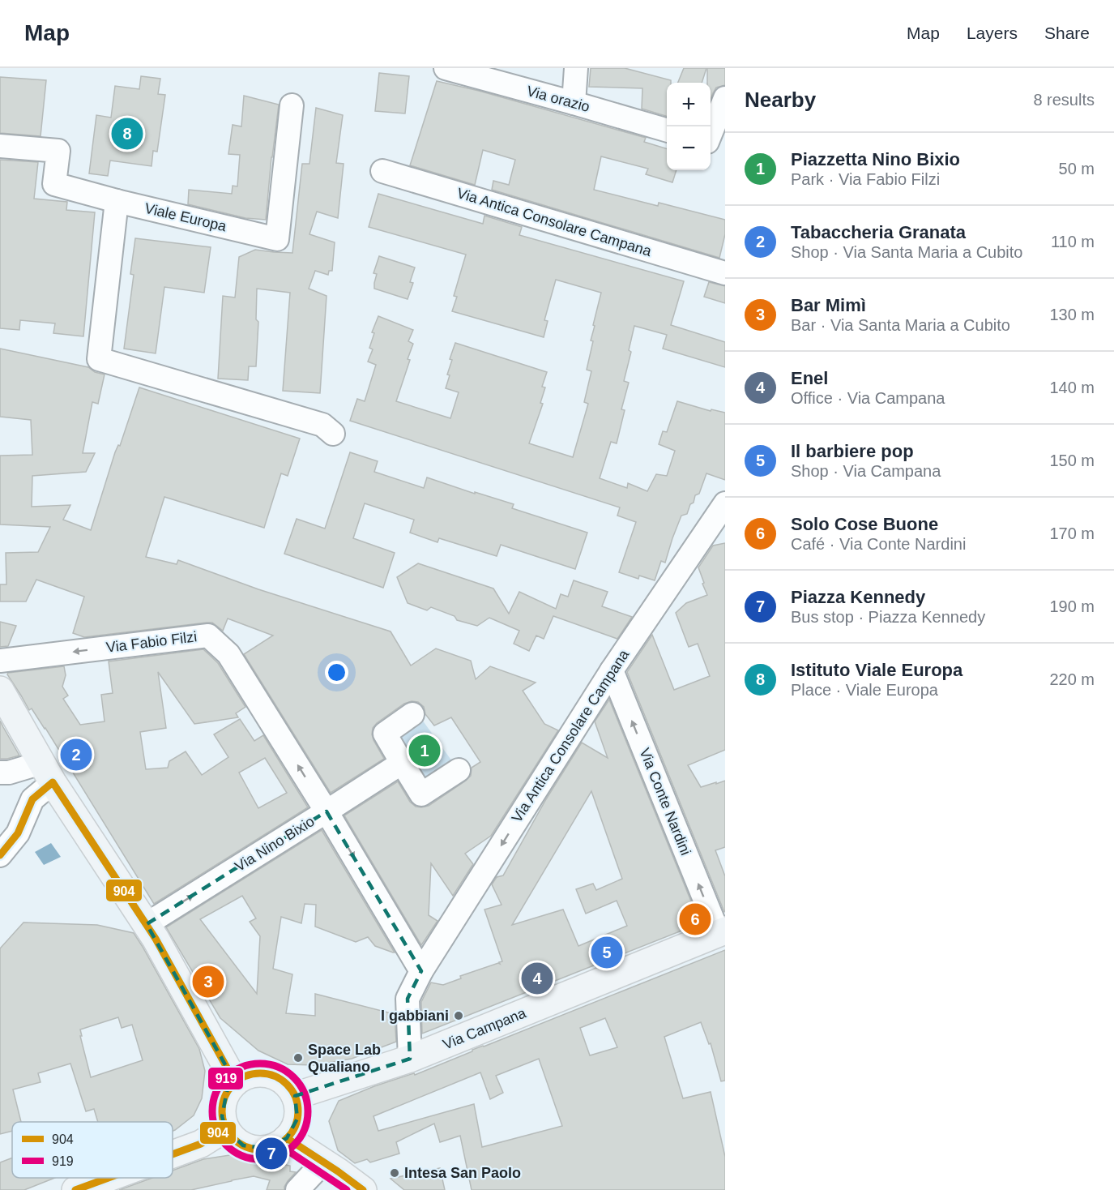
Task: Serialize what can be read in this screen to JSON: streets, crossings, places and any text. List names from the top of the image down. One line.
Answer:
{"streets":{"main road":["Via Campana"],"street":["Via orazio","Viale Europa","Via Antica Consolare Campana","Via Fabio Filzi","Via Conte Nardini","Via Nino Bixio"]},"crossings":[["Via Antica Consolare Campana","Via Fabio Filzi"],["Via Antica Consolare Campana","Via Conte Nardini"],["Via Antica Consolare Campana","Via Campana"],["Via Fabio Filzi","Via Nino Bixio"],["Via Conte Nardini","Via Campana"]],"one_way":["Via Antica Consolare Campana","Via Conte Nardini","Via Nino Bixio"],"places":["I gabbiani","Space Lab Qualiano","Intesa San Paolo"],"lines":["transit line 904","transit line 919"],"legend":["904","919"],"page":{"header":"Map","nav":["Map","Layers","Share"],"heading":["Nearby","8 results"],"map_buttons":["+","−"],"pins":["8","1","2","6","5","4","3","7"],"list":[{"mark":"1","name":"Piazzetta Nino Bixio","note":"Park · Via Fabio Filzi","value":"50 m"},{"mark":"2","name":"Tabaccheria Granata","note":"Shop · Via Santa Maria a Cubito","value":"110 m"},{"mark":"3","name":"Bar Mimì","note":"Bar · Via Santa Maria a Cubito","value":"130 m"},{"mark":"4","name":"Enel","note":"Office · Via Campana","value":"140 m"},{"mark":"5","name":"Il barbiere pop","note":"Shop · Via Campana","value":"150 m"},{"mark":"6","name":"Solo Cose Buone","note":"Café · Via Conte Nardini","value":"170 m"},{"mark":"7","name":"Piazza Kennedy","note":"Bus stop · Piazza Kennedy","value":"190 m"},{"mark":"8","name":"Istituto Viale Europa","note":"Place · Viale Europa","value":"220 m"}]}}
